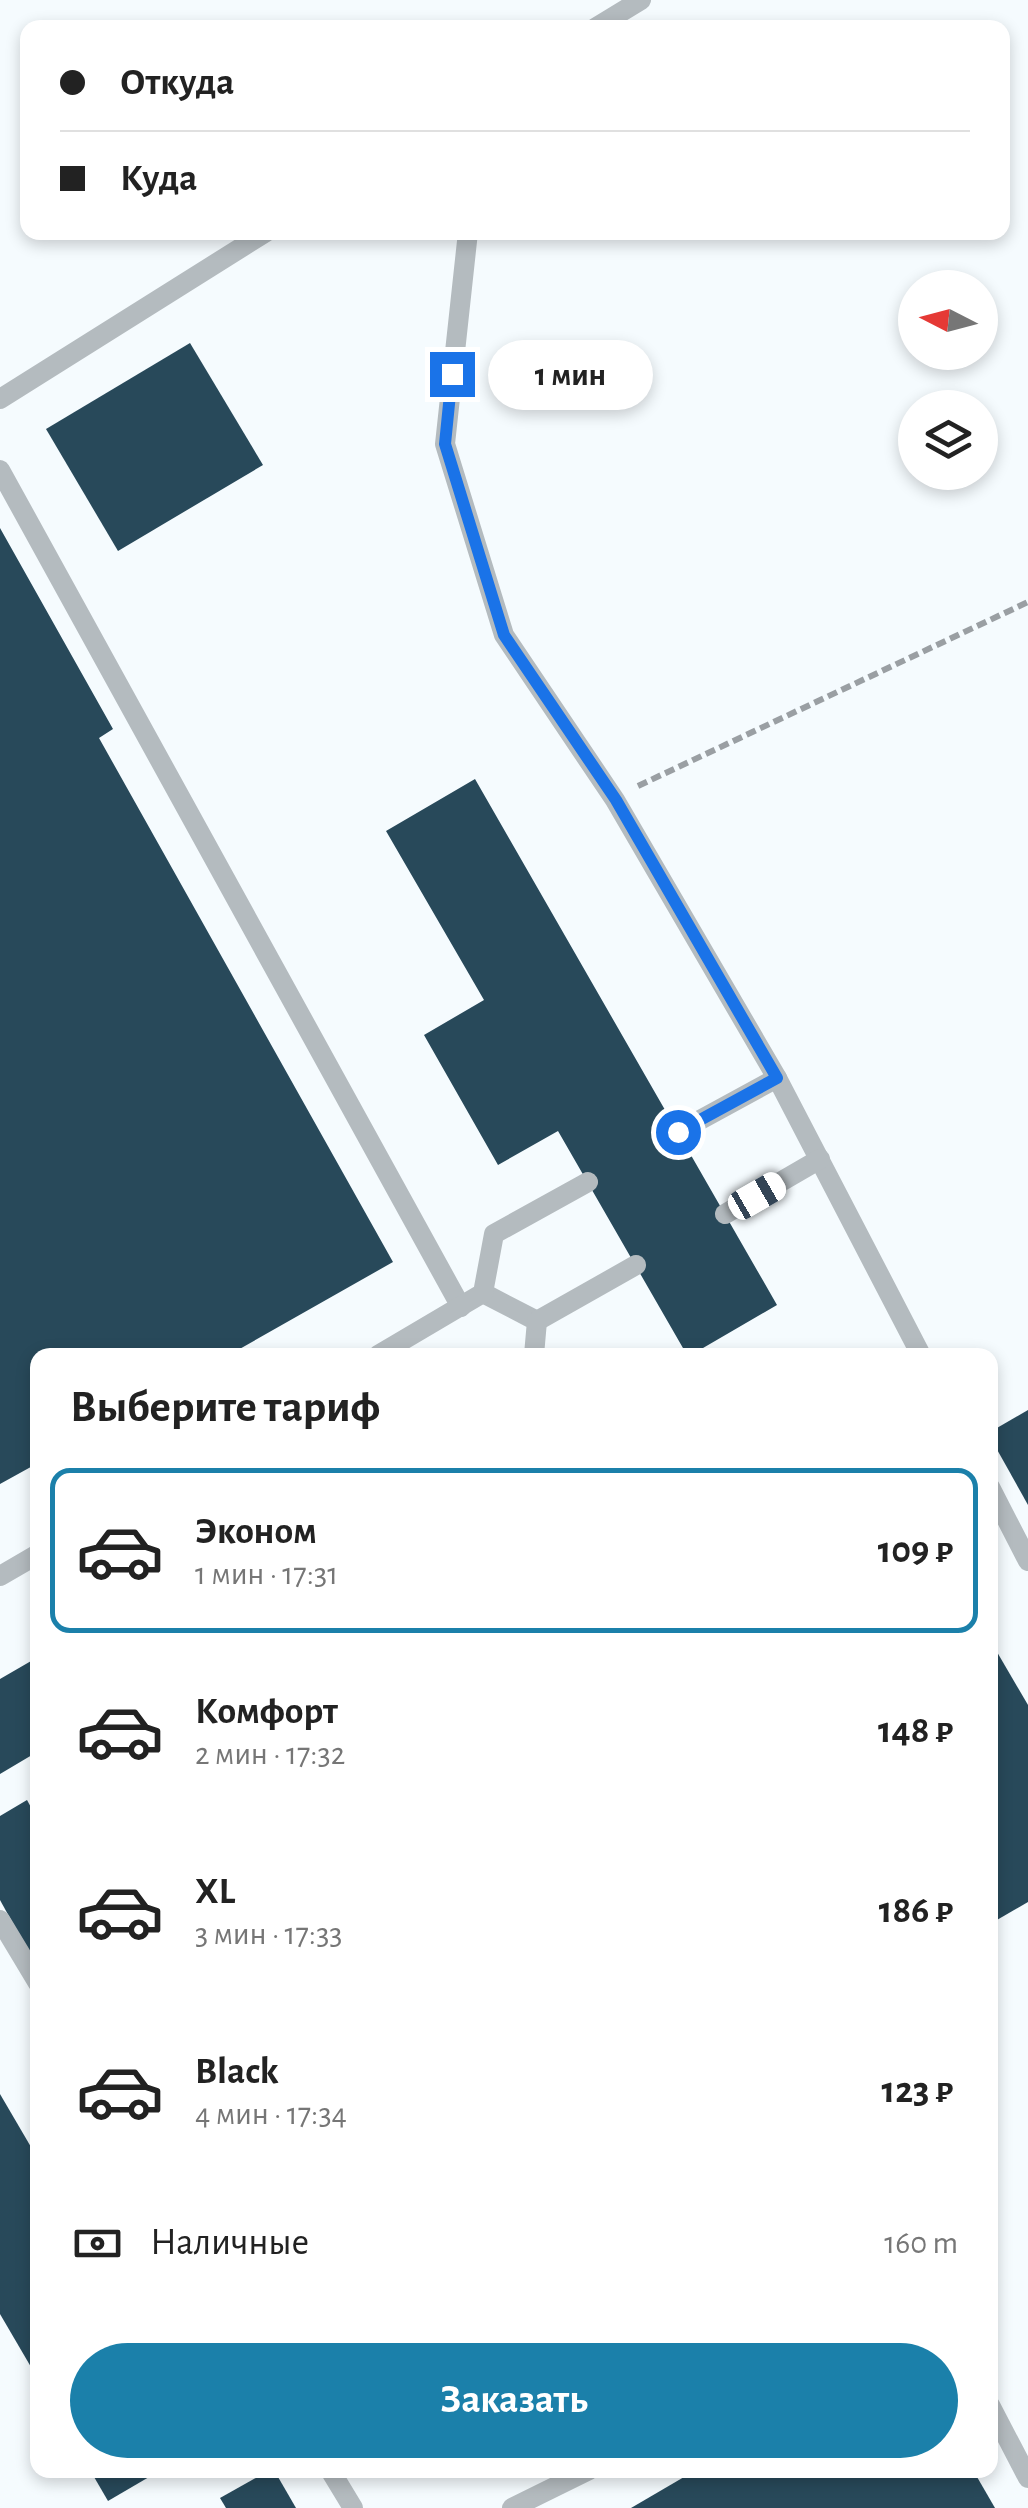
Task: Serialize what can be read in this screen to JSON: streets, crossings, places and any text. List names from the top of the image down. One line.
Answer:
{"north":"left","page":{"banner":["Откуда","Куда"],"bubble":"1 мин","heading":"Выберите тариф","list":[{"name":"Эконом","note":"1 мин · 17:31","value":"109 ₽"},{"name":"Комфорт","note":"2 мин · 17:32","value":"148 ₽"},{"name":"XL","note":"3 мин · 17:33","value":"186 ₽"},{"name":"Black","note":"4 мин · 17:34","value":"123 ₽"}],"pay":["Наличные","160 m"],"buttons":"Заказать"}}
